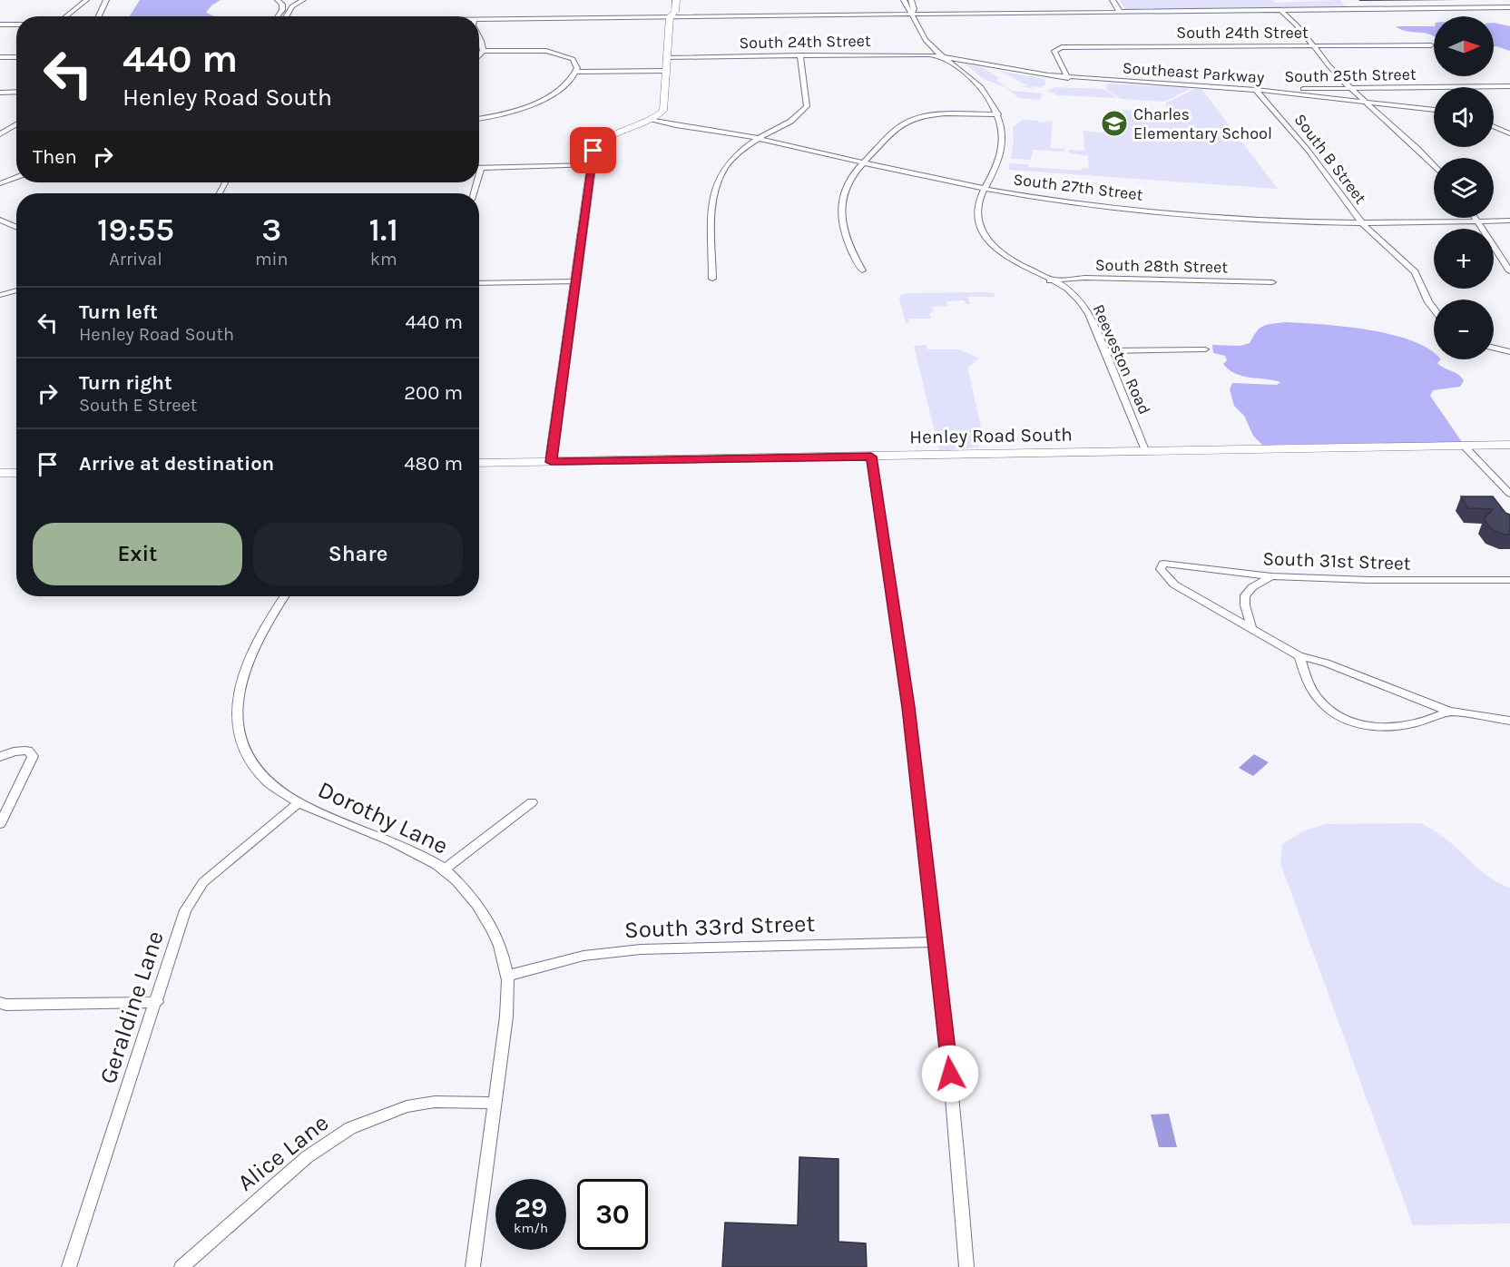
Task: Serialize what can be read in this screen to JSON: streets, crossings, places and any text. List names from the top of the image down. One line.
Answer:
{"streets":{"street":["South 24th Street","Southeast Parkway","South 25th Street","South B Street","South 27th Street","South 28th Street","Reeveston Road","Henley Road South","South 31st Street","Dorothy Lane","South 33rd Street","Geraldine Lane","Alice Lane"]},"crossings":[["South 24th Street","Southeast Parkway"],["South 24th Street","Reeveston Road"],["Southeast Parkway","South 25th Street"],["Southeast Parkway","South B Street"],["Southeast Parkway","Reeveston Road"],["South 25th Street","South B Street"],["South B Street","South 27th Street"],["South 27th Street","Reeveston Road"],["South 28th Street","Reeveston Road"],["Reeveston Road","Henley Road South"],["Dorothy Lane","South 33rd Street"],["Dorothy Lane","Geraldine Lane"],["Dorothy Lane","Alice Lane"]],"places":{"school or university":["Charles Elementary School"]},"north":"right","page":{"map_buttons":["+","−"],"turn":["440 m","Henley Road South"],"then":"Then","eta":["19:55","Arrival","3","min","1.1","km"],"list":[{"name":"Turn left","note":"Henley Road South","value":"440 m"},{"name":"Turn right","note":"South E Street","value":"200 m"},{"name":"Arrive at destination","value":"480 m"}],"buttons":["Exit","Share"],"speed":"29 km/h","limit":"30"}}
